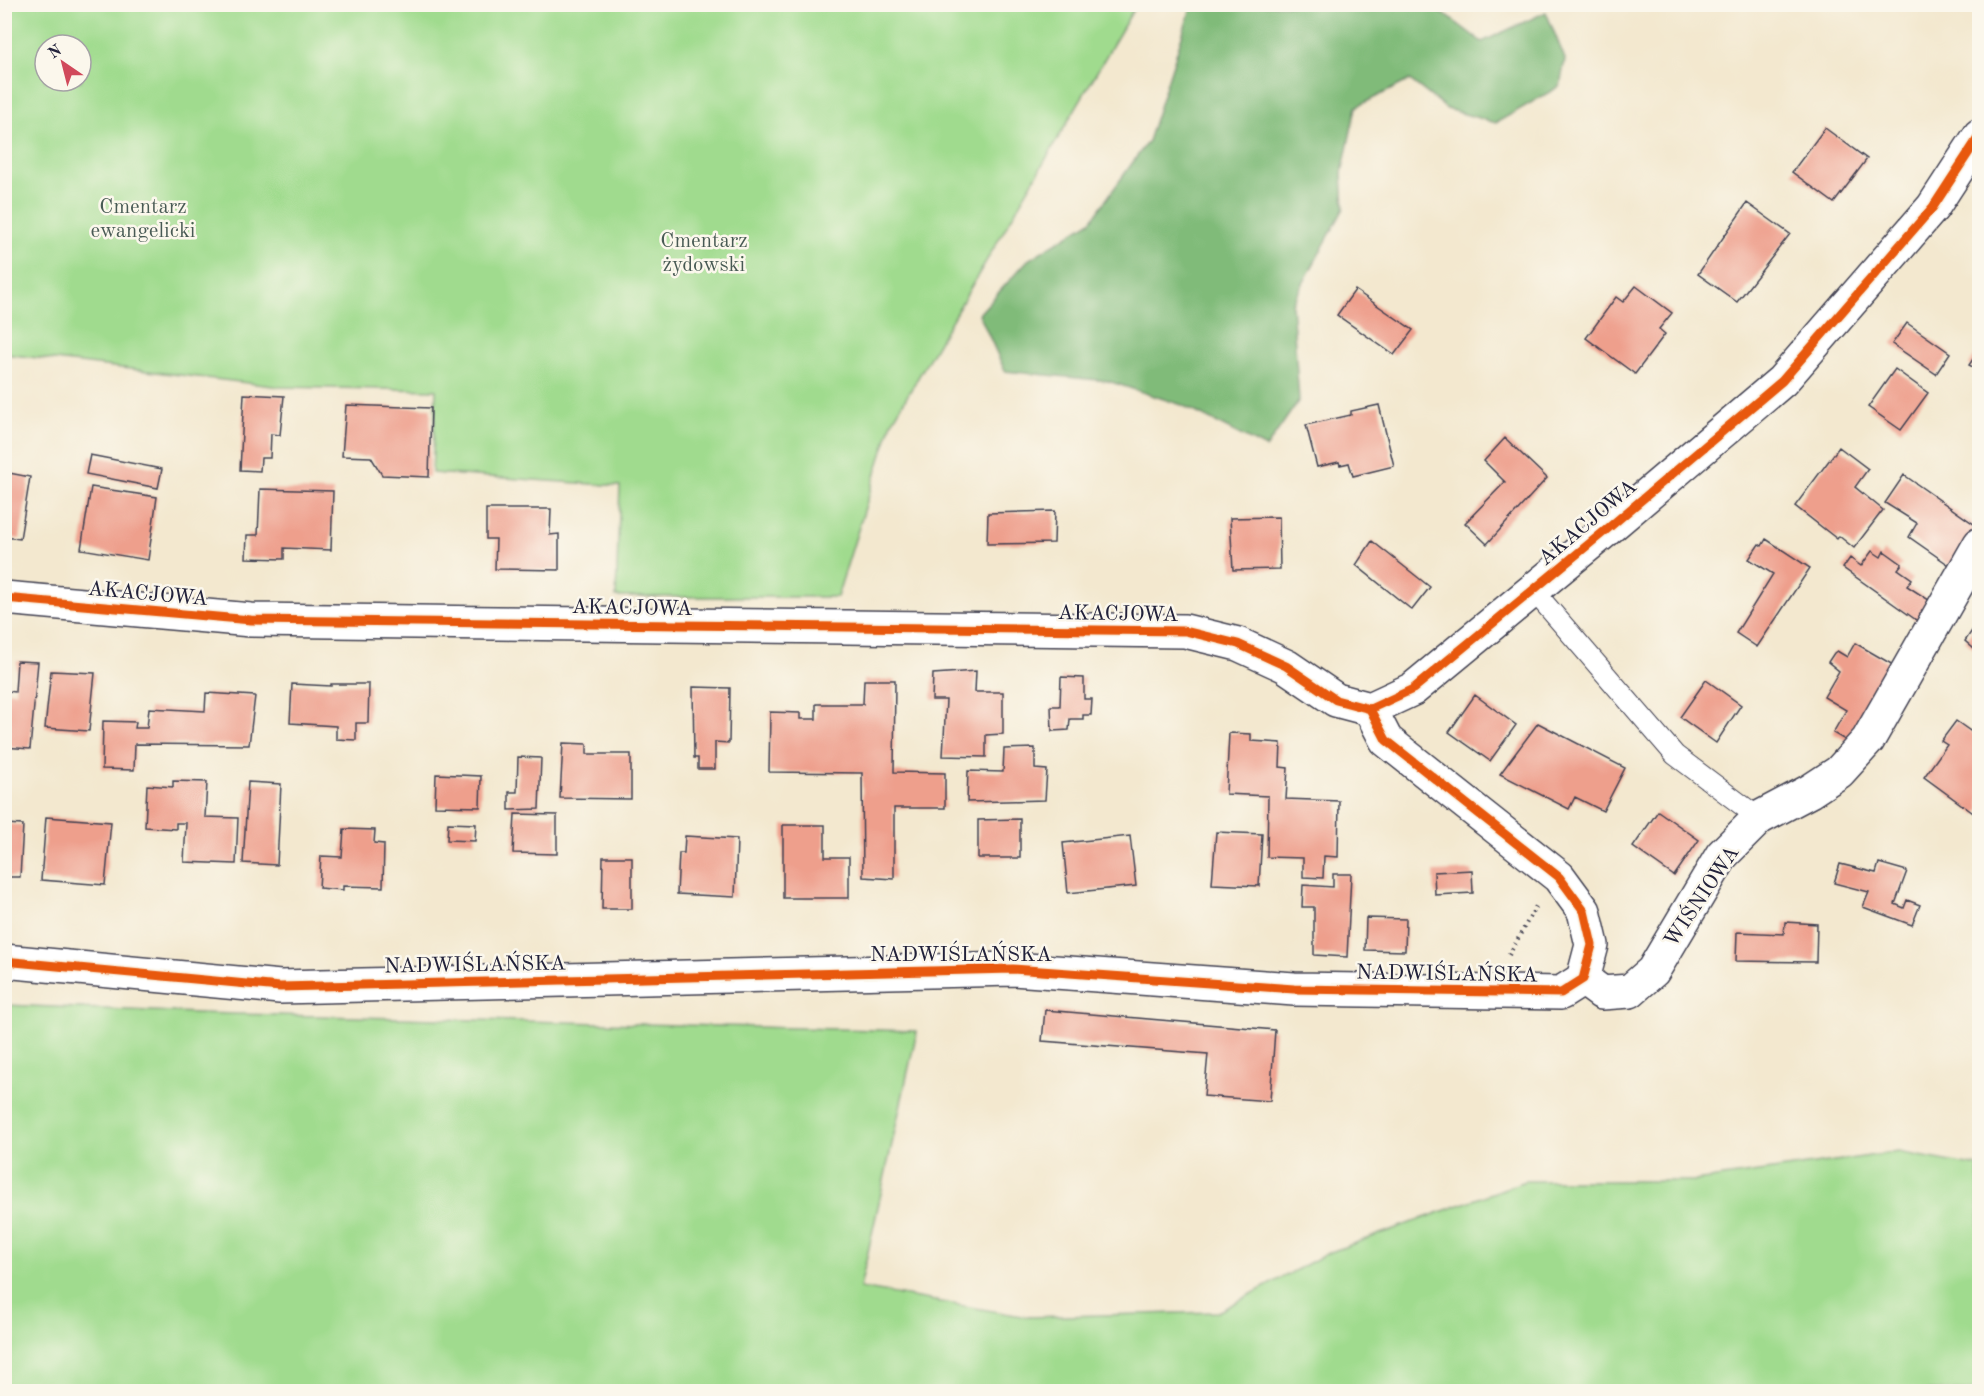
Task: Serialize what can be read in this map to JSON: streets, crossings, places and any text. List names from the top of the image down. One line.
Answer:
{"streets":{"street":["AKACJOWA","WIŚNIOWA","NADWIŚLAŃSKA"]},"crossings":[["WIŚNIOWA","NADWIŚLAŃSKA"]],"parks":["Cmentarz ewangelicki","Cmentarz żydowski"],"north":"top left"}
